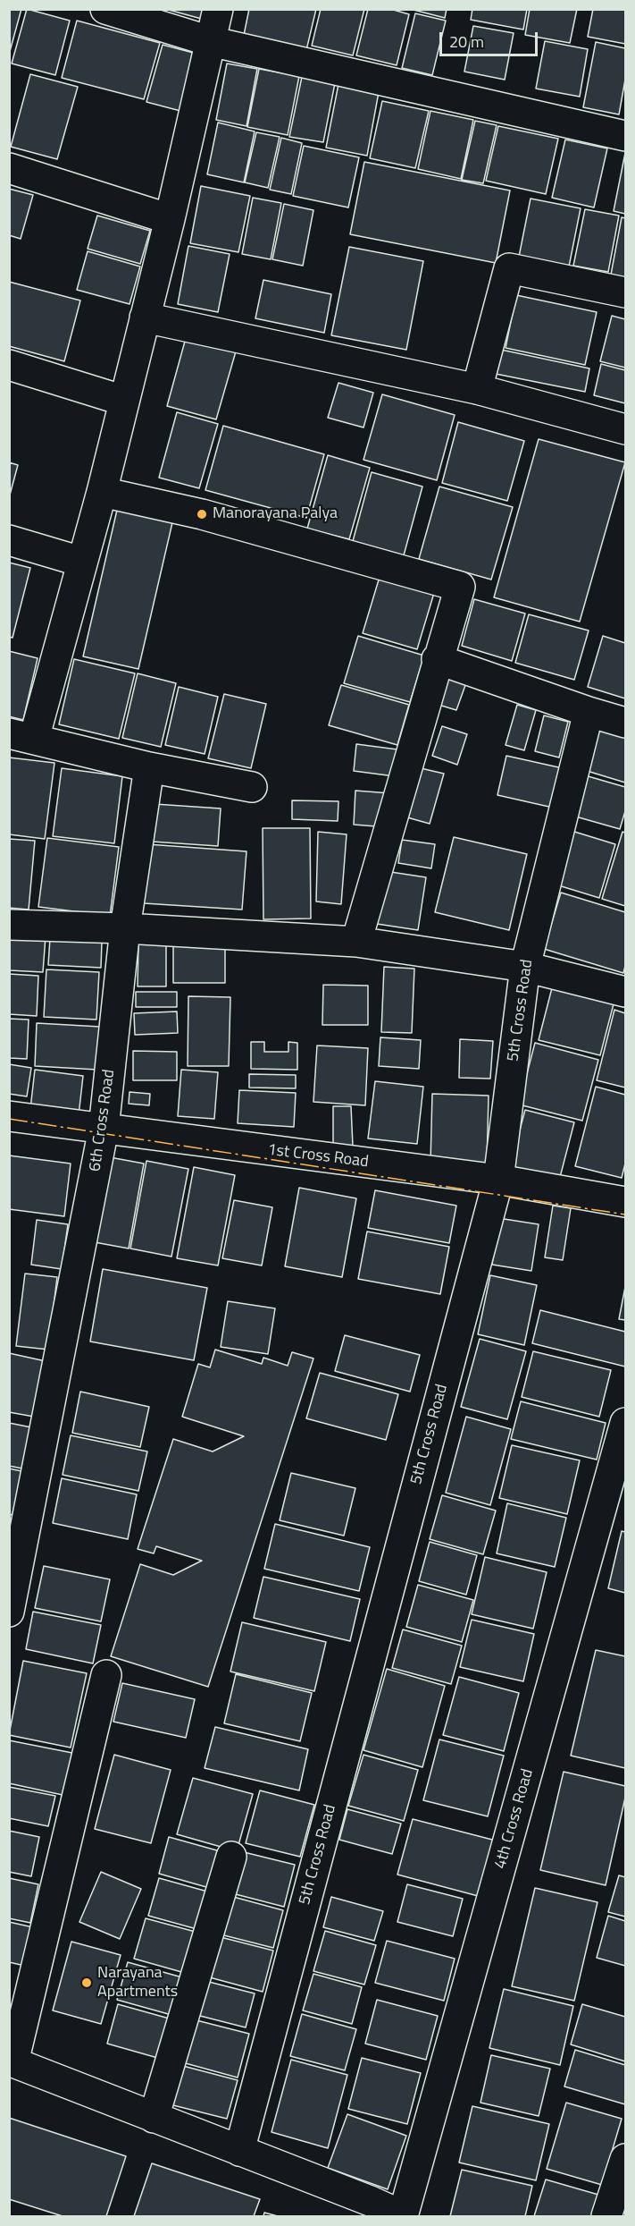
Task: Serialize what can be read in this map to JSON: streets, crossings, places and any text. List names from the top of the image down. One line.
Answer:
{"streets":{"street":["5th Cross Road","6th Cross Road","1st Cross Road","4th Cross Road"]},"crossings":[["5th Cross Road","1st Cross Road"],["6th Cross Road","1st Cross Road"]],"places":["Manorayana Palya","Narayana Apartments"],"scale_bar":"20 m"}
